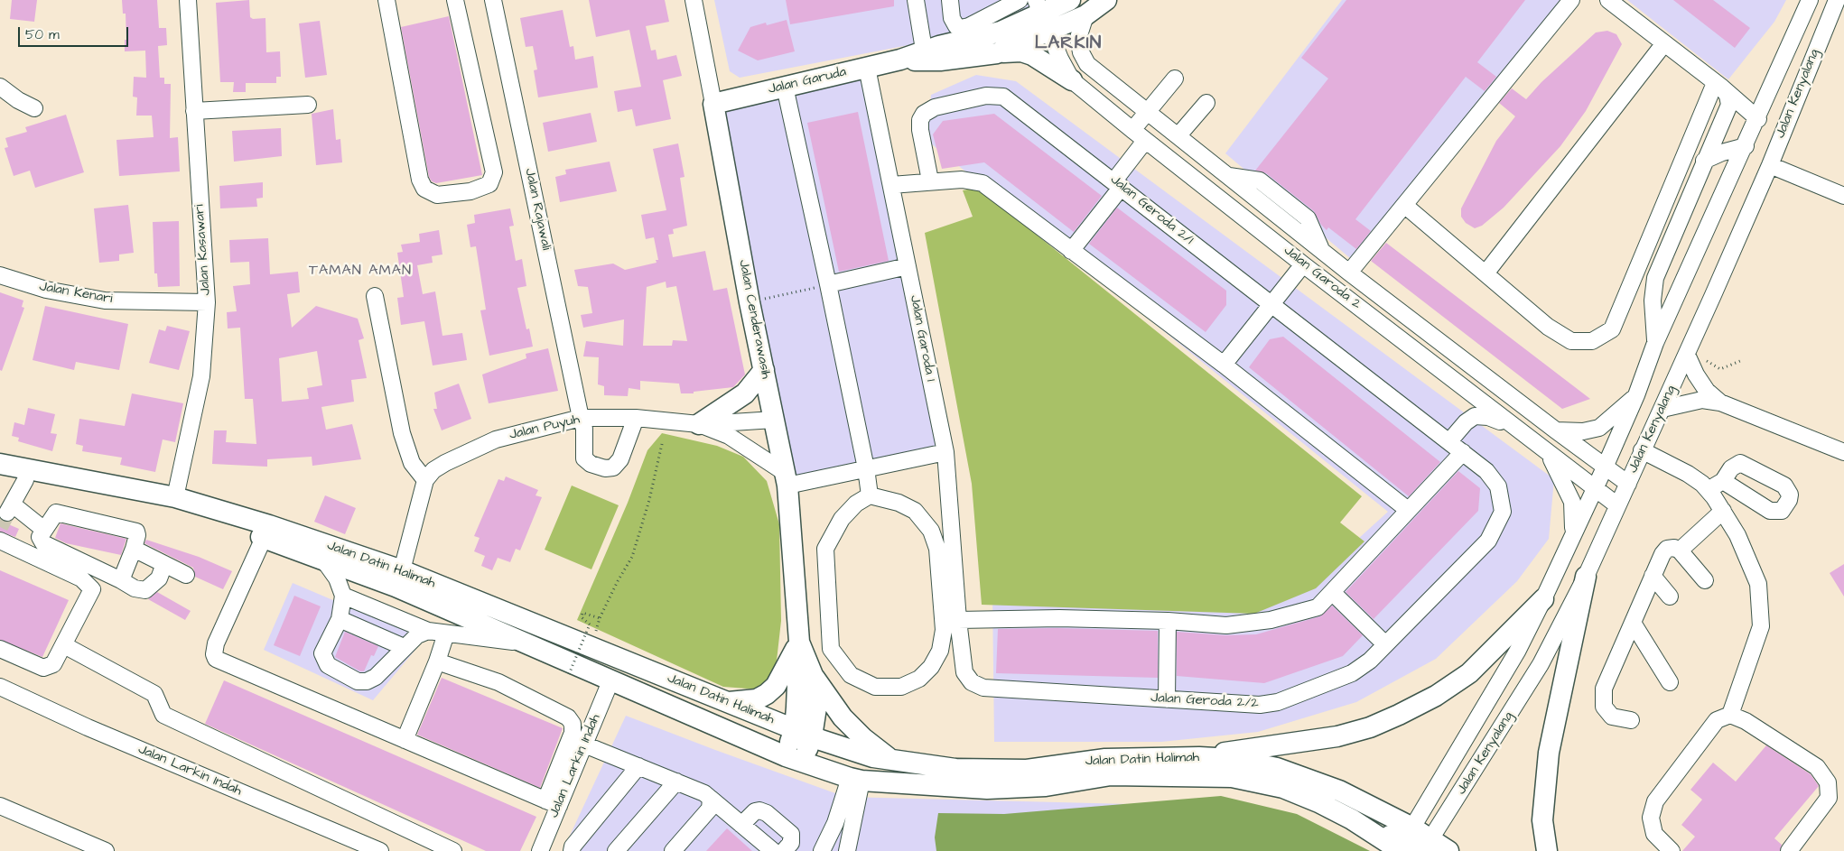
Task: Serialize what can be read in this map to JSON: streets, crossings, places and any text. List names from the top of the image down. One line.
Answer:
{"streets":{"main road":["Jalan Garuda","Jalan Cenderawasih","Jalan Datin Halimah"],"street":["Jalan Kenyalang","Jalan Rajawali","Jalan Geroda 2/1","Jalan Kasawari","Jalan Garoda 2","Jalan Kenari","Jalan Garoda 1","Jalan Puyuh","Jalan Geroda 2/2","Jalan Larkin Indah"]},"crossings":[["Jalan Garuda","Jalan Garoda 2"],["Jalan Garuda","Jalan Cenderawasih"],["Jalan Garuda","Jalan Garoda 1"],["Jalan Kenyalang","Jalan Garoda 2"],["Jalan Kenyalang","Jalan Datin Halimah"],["Jalan Rajawali","Jalan Puyuh"],["Jalan Geroda 2/1","Jalan Geroda 2/2"],["Jalan Kasawari","Jalan Kenari"],["Jalan Kasawari","Jalan Datin Halimah"],["Jalan Cenderawasih","Jalan Puyuh"],["Jalan Cenderawasih","Jalan Datin Halimah"],["Jalan Garoda 1","Jalan Geroda 2/2"],["Jalan Datin Halimah","Jalan Larkin Indah"]],"districts":["LARKIN","TAMAN AMAN"],"scale_bar":"50 m"}
